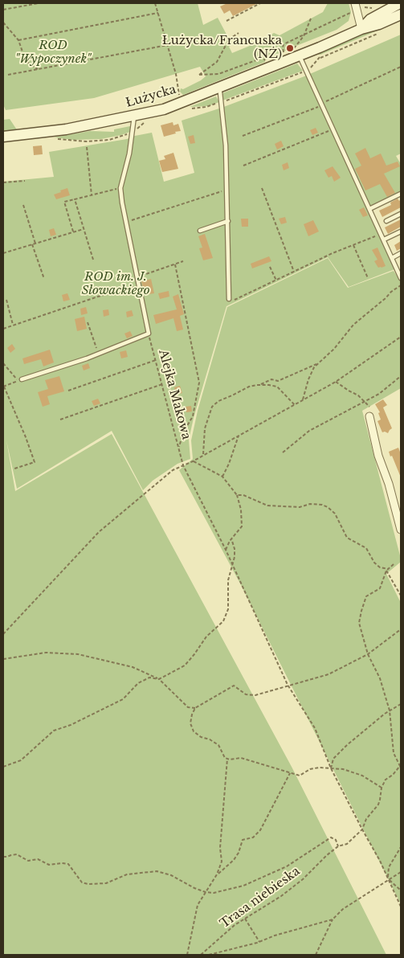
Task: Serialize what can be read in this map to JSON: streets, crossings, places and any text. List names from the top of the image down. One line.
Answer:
{"streets":{"main road":["Łużycka"],"path":["Alejka Makowa","Trasa niebieska"]},"parks":["ROD \"Wypoczynek\"","ROD im. J. Słowackiego"],"places":["Łużycka/Francuska (NŻ)"]}
